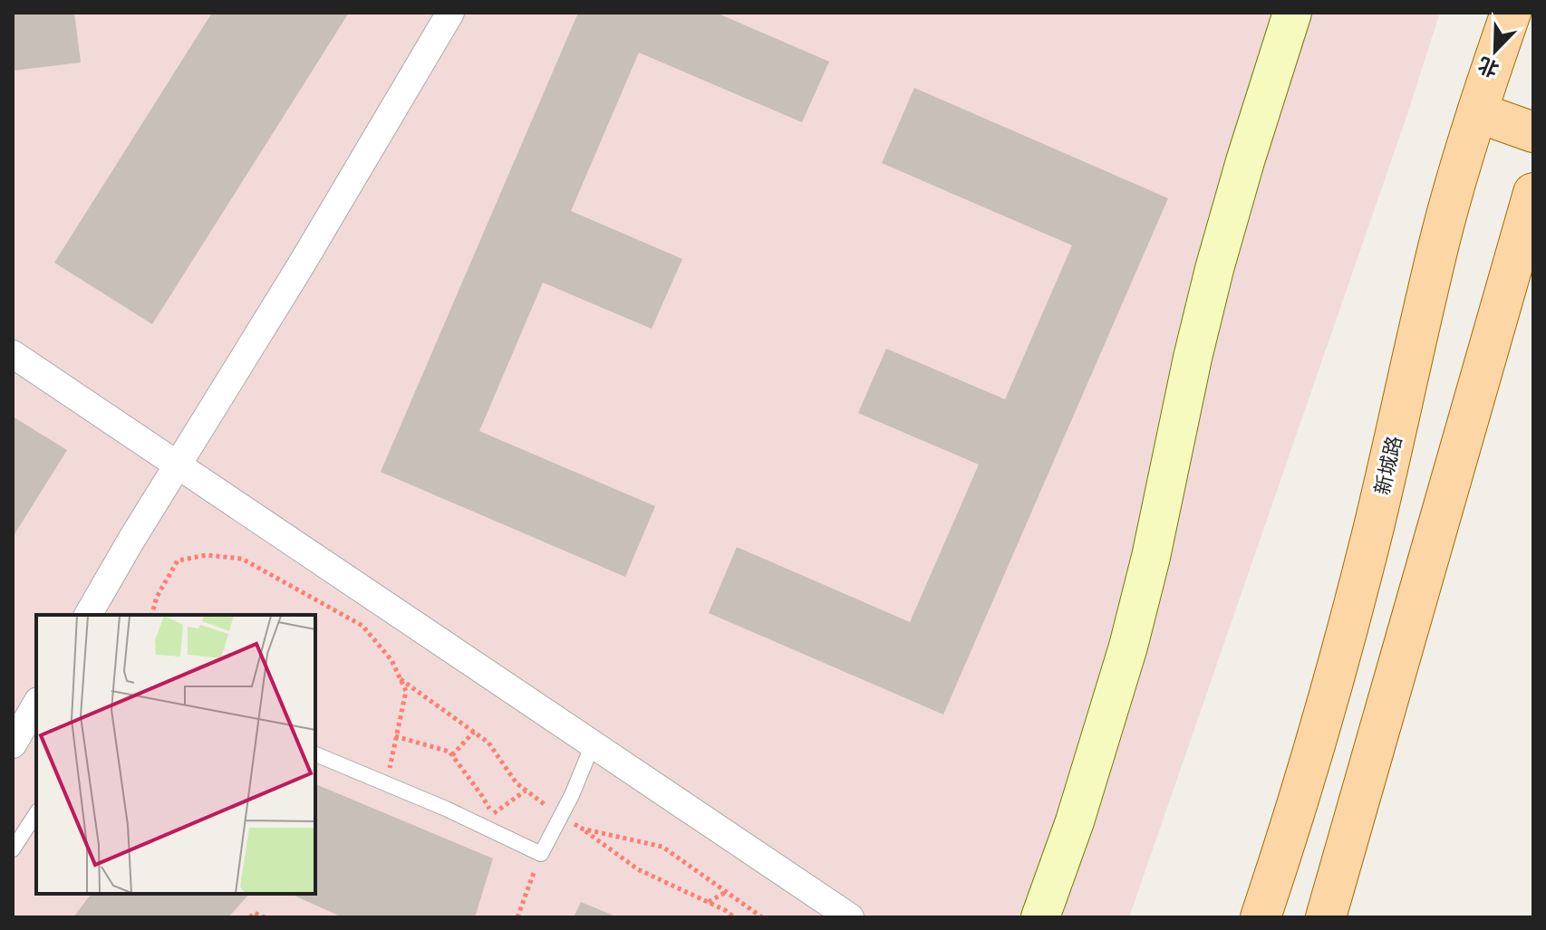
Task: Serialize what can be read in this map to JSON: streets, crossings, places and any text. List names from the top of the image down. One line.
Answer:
{"streets":{"main road":["新城路"]},"north":"bottom left"}
